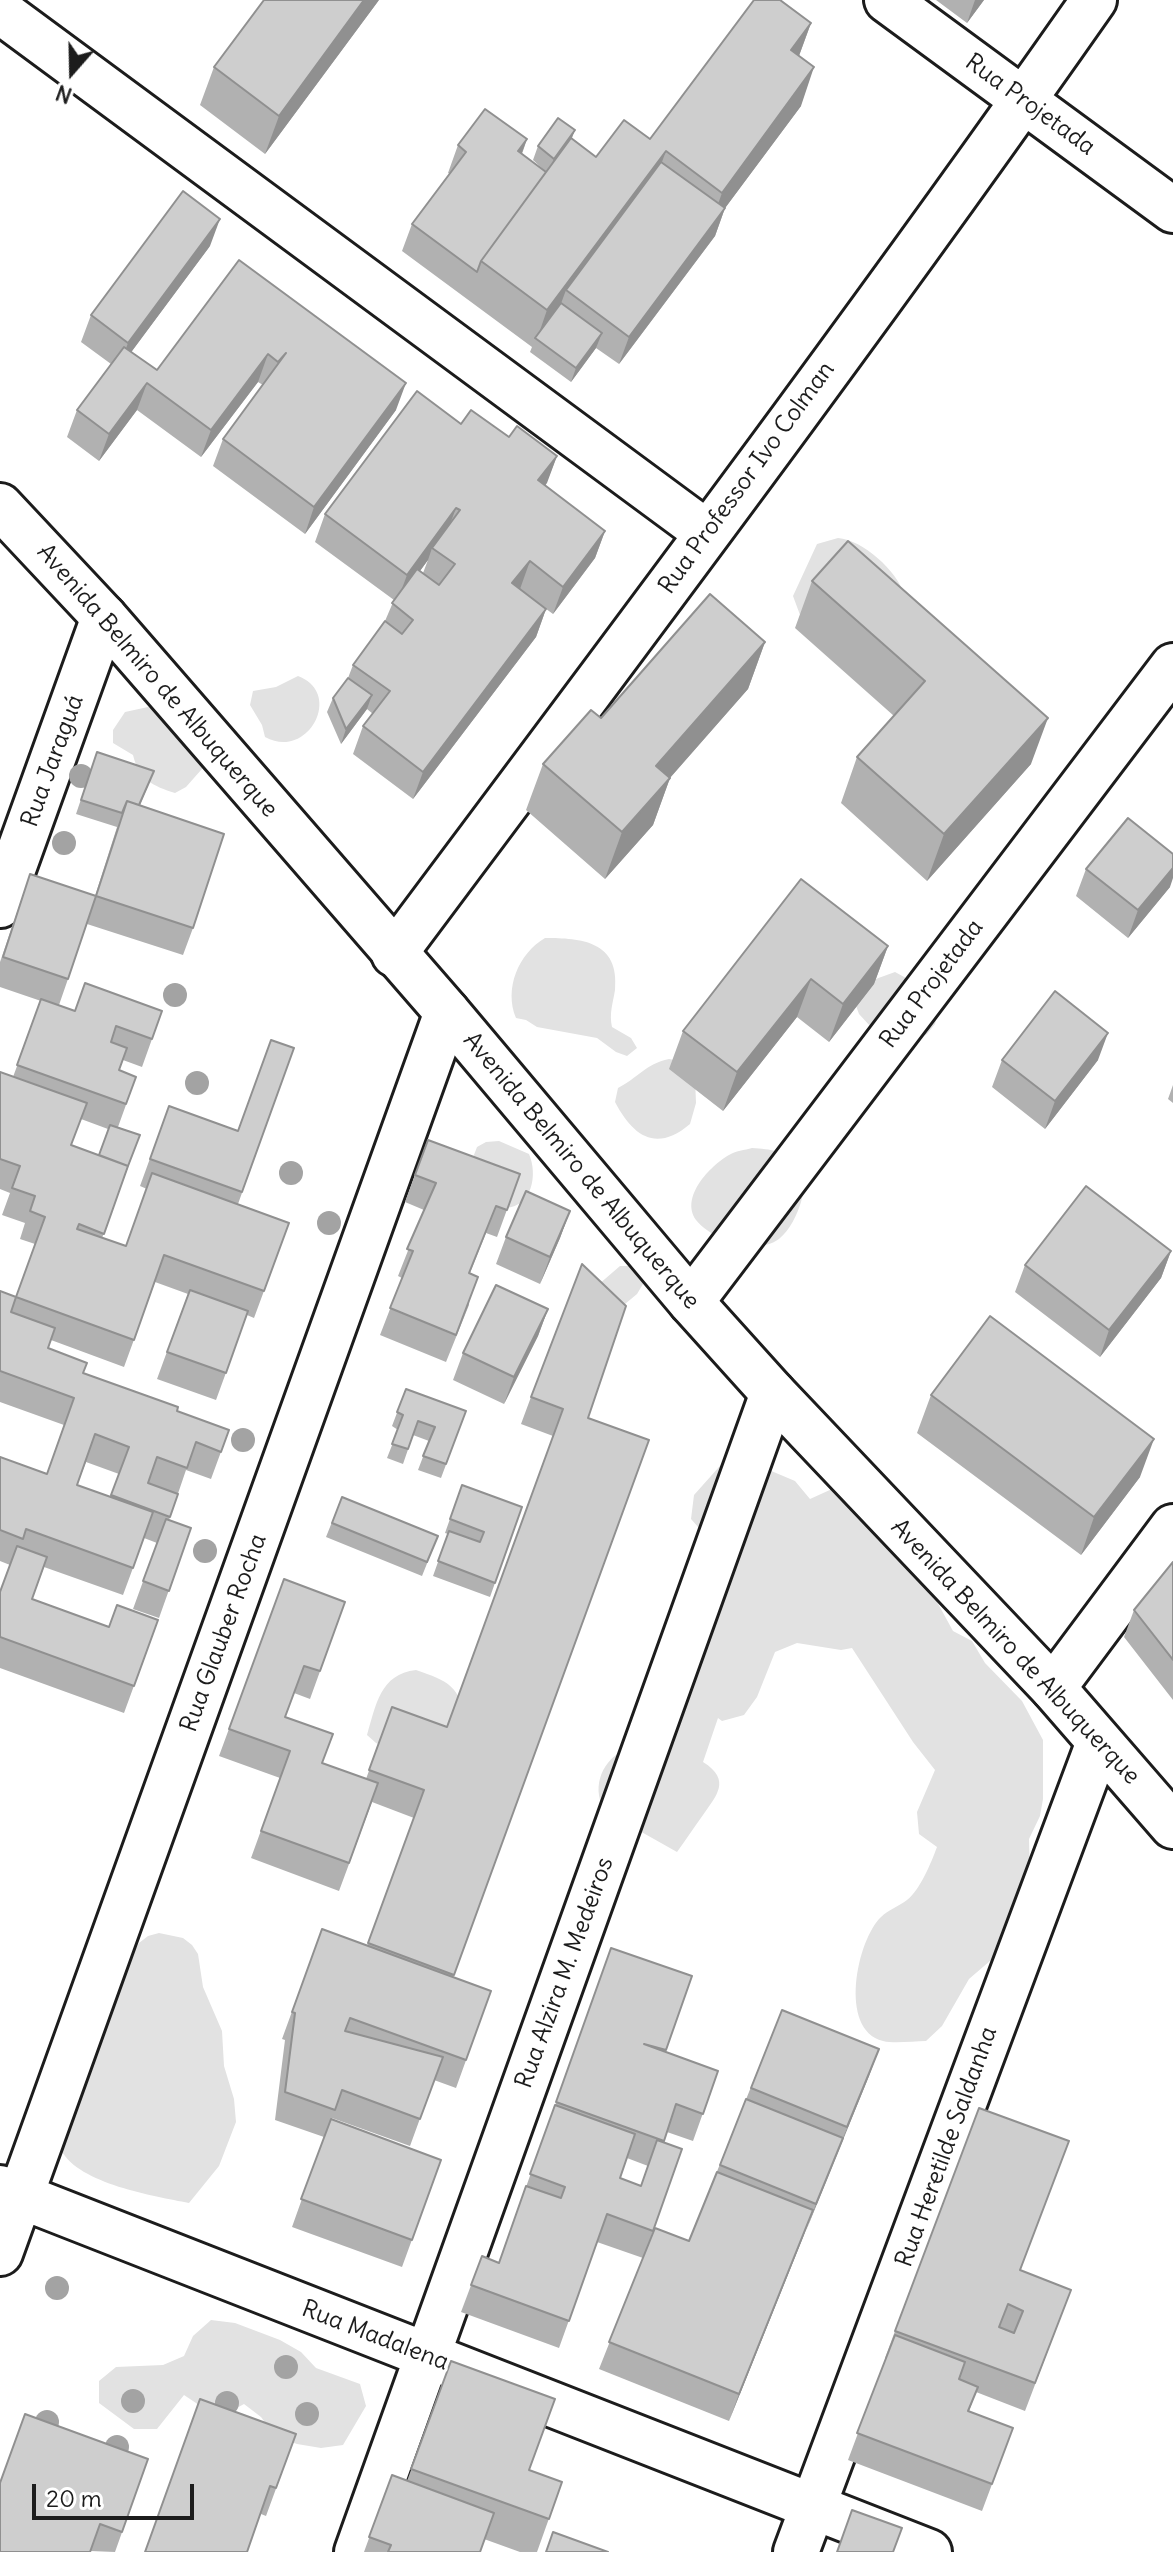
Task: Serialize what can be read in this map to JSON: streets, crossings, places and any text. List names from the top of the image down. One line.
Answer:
{"streets":{"street":["Rua Projetada","Rua Professor Ivo Colman","Avenida Belmiro de Albuquerque","Rua Jaraguá","Rua Glauber Rocha","Rua Alzira M. Medeiros","Rua Heretilde Saldanha","Rua Madalena"]},"crossings":[["Rua Projetada","Rua Professor Ivo Colman"],["Rua Projetada","Avenida Belmiro de Albuquerque"],["Rua Professor Ivo Colman","Avenida Belmiro de Albuquerque"],["Avenida Belmiro de Albuquerque","Rua Jaraguá"],["Avenida Belmiro de Albuquerque","Rua Glauber Rocha"],["Avenida Belmiro de Albuquerque","Rua Alzira M. Medeiros"],["Avenida Belmiro de Albuquerque","Rua Heretilde Saldanha"],["Rua Glauber Rocha","Rua Madalena"],["Rua Alzira M. Medeiros","Rua Madalena"],["Rua Heretilde Saldanha","Rua Madalena"]],"scale_bar":"20 m","north":"bottom"}
